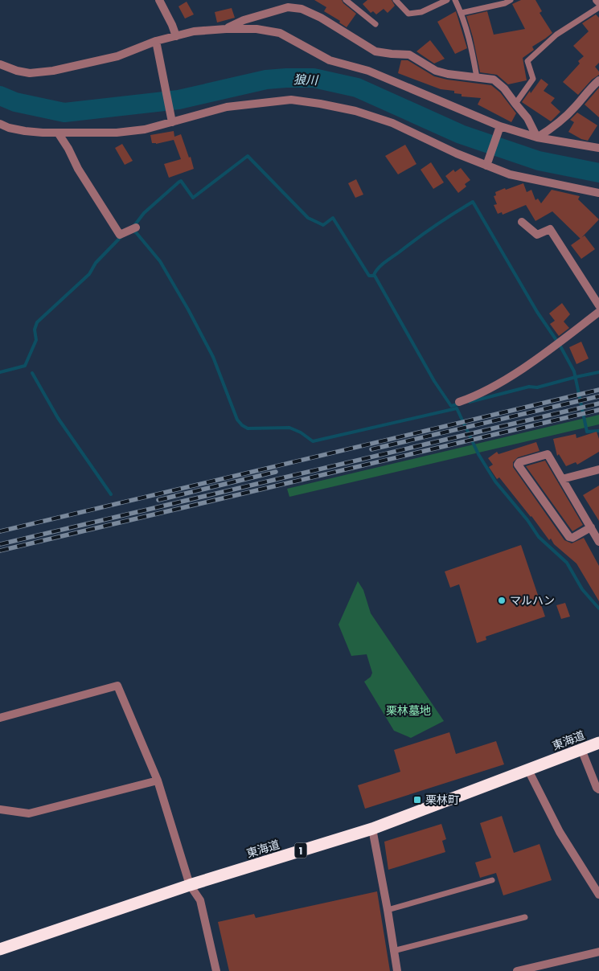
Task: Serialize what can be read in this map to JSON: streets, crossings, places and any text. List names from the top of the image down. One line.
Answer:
{"streets":{"highway":["東海道","1"]},"water":["狼川"],"parks":["栗林墓地"],"places":{"other":["マルハン"],"transit":["栗林町"]}}
